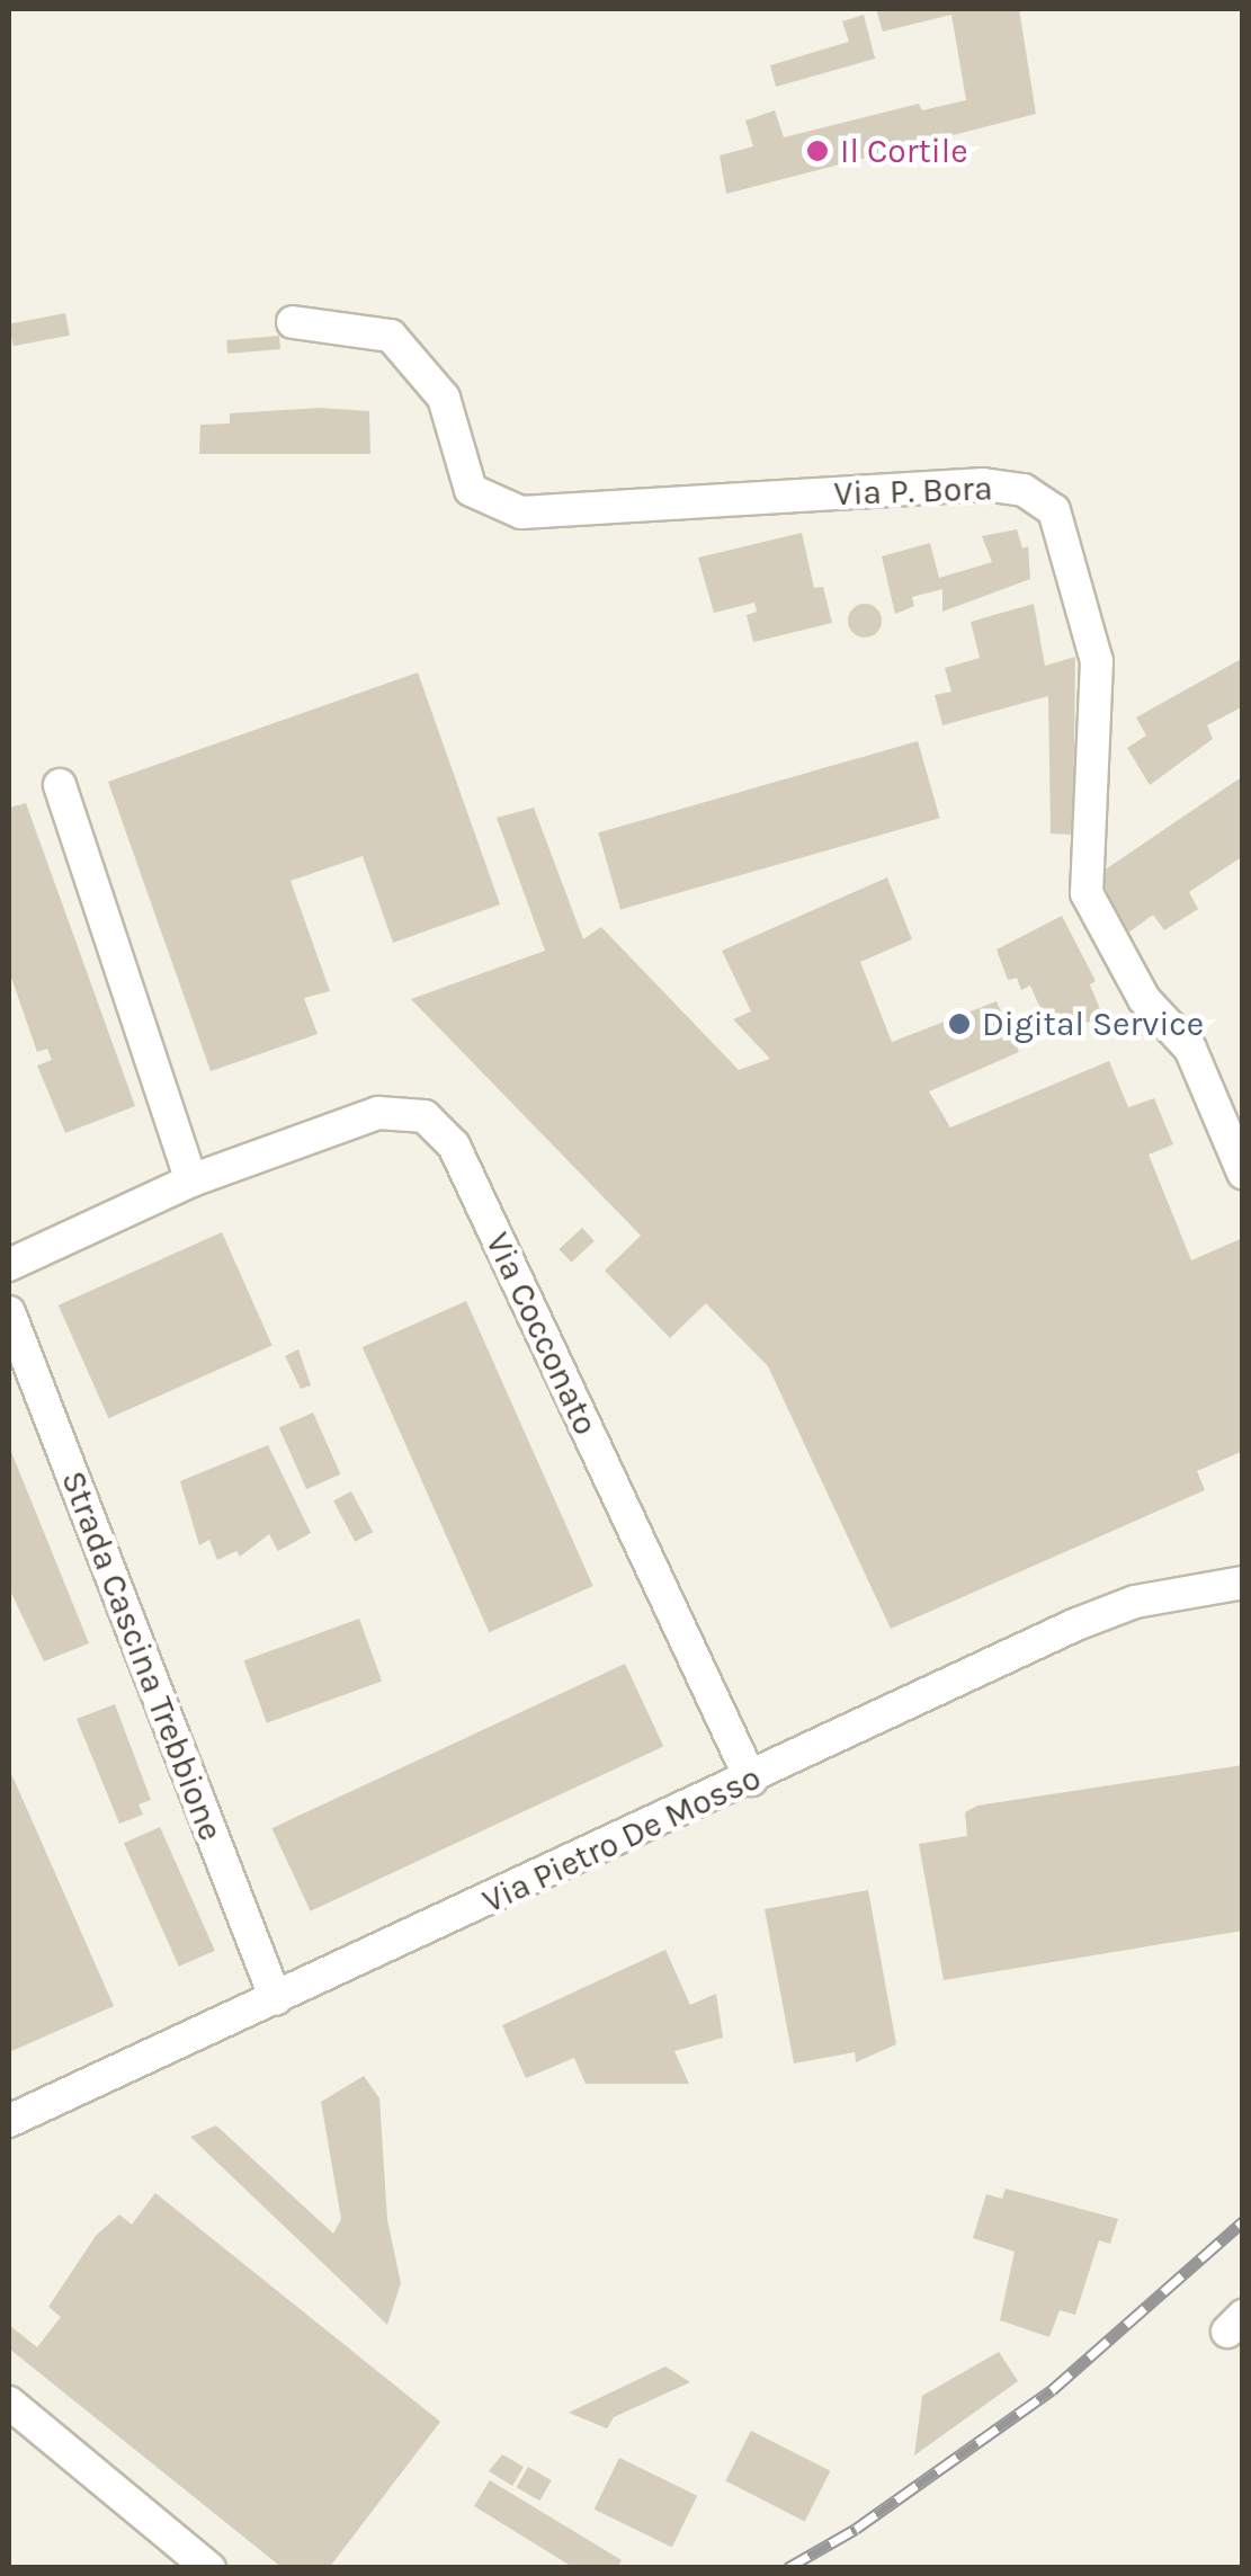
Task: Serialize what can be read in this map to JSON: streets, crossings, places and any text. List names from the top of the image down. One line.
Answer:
{"streets":{"street":["Via P. Bora","Via Cocconato","Strada Cascina Trebbione","Via Pietro De Mosso"]},"crossings":[["Via Cocconato","Via Pietro De Mosso"],["Strada Cascina Trebbione","Via Pietro De Mosso"]],"places":["Il Cortile","Digital Service"]}
